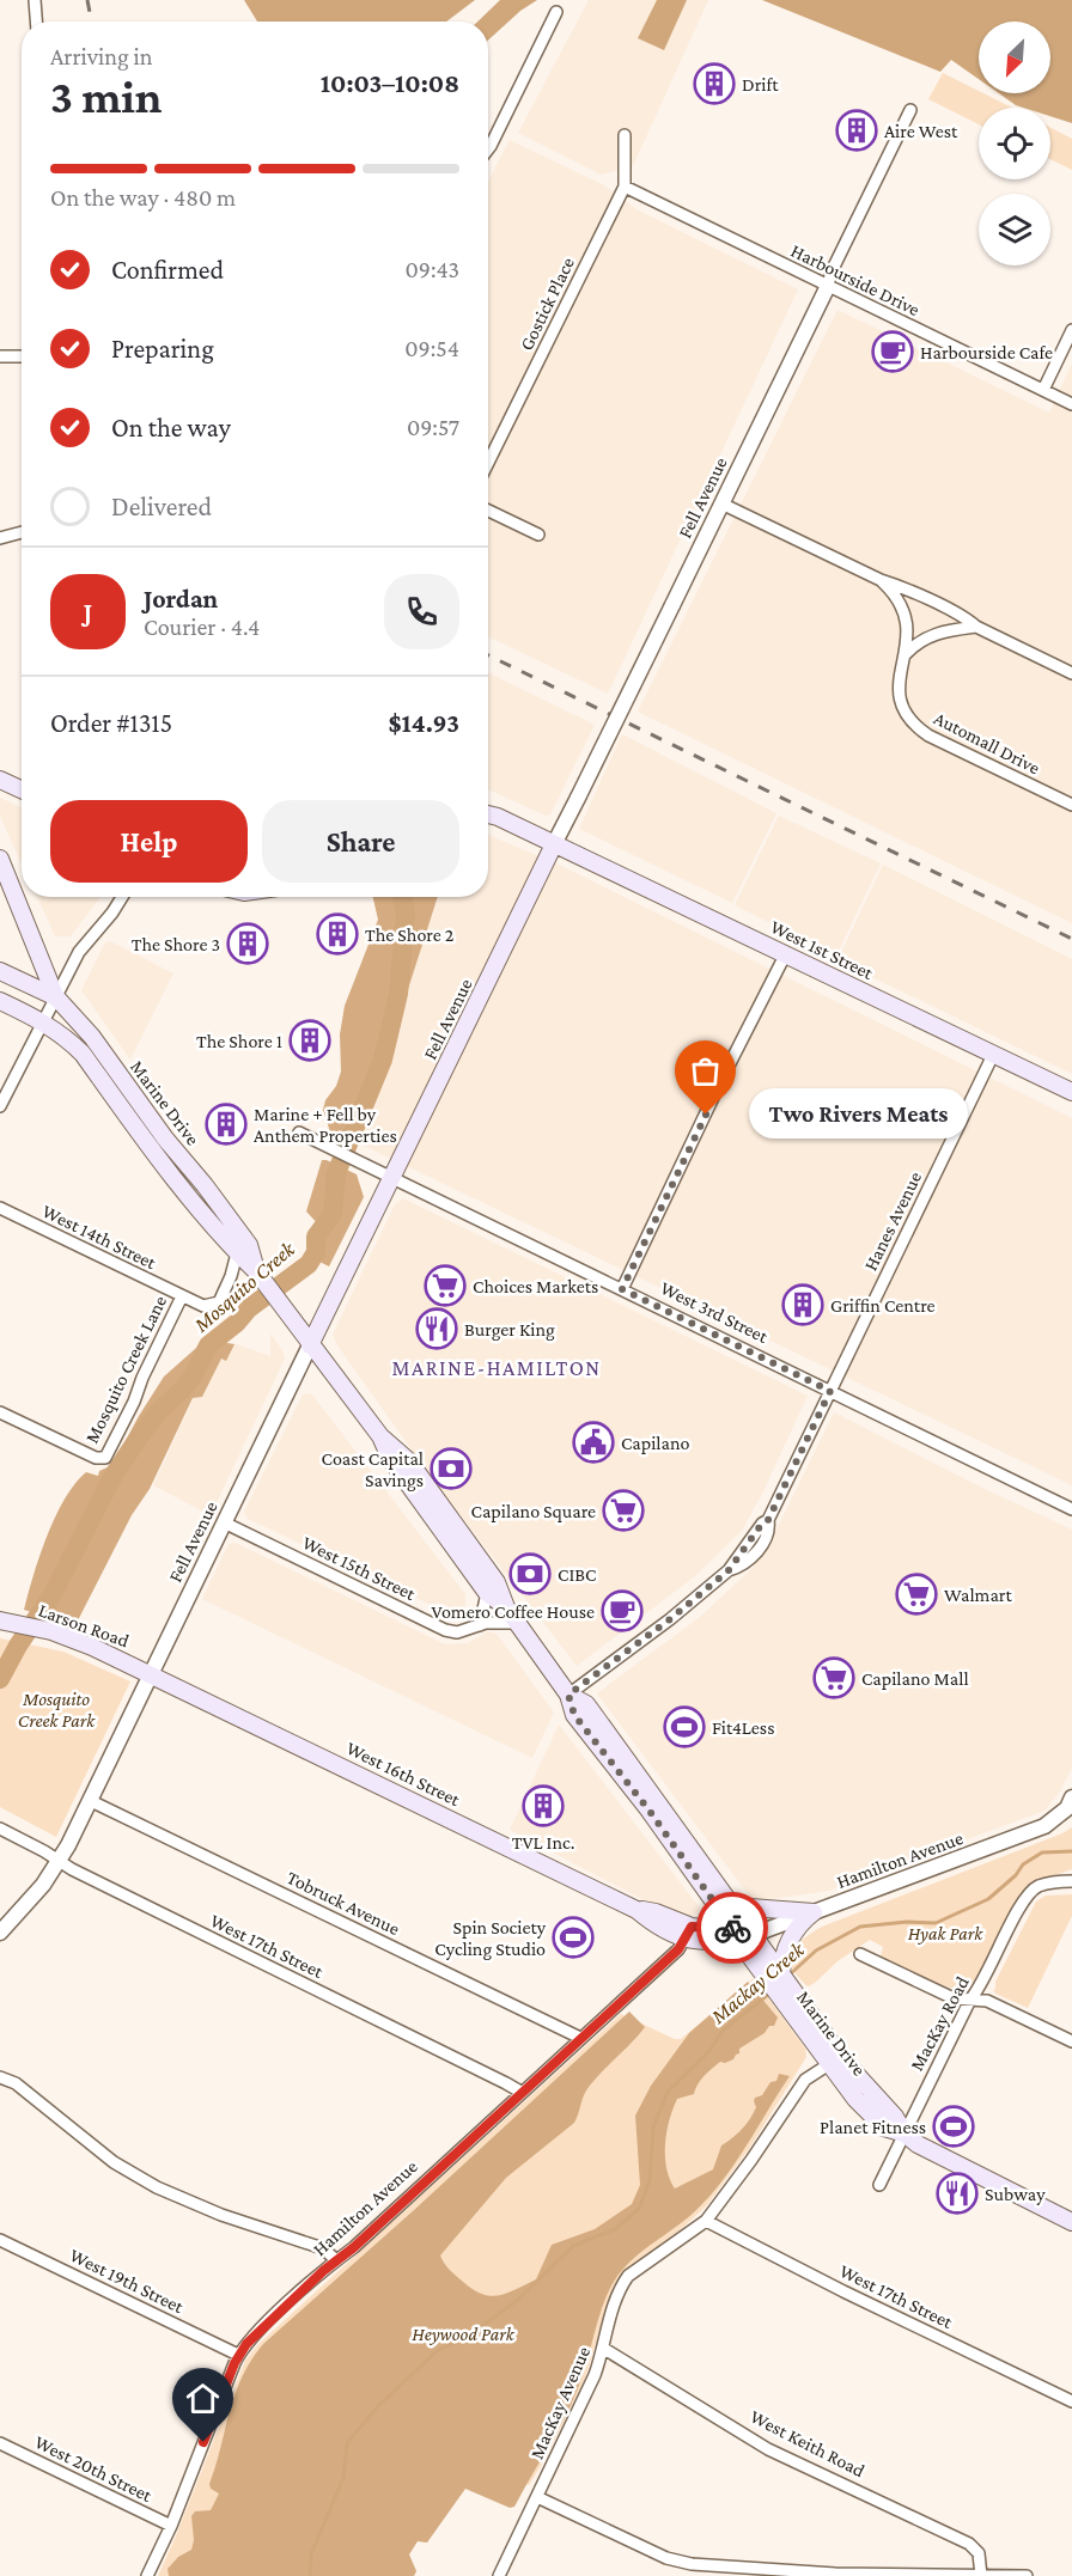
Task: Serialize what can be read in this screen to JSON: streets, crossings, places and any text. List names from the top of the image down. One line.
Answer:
{"streets":{"main road":["Fell Avenue","West 1st Street","Marine Drive","Larson Road","West 16th Street"],"street":["Harbourside Drive","Gostick Place","Automall Drive","Hanes Avenue","West 14th Street","West 3rd Street","Mosquito Creek Lane","West 15th Street","Hamilton Avenue","Tobruck Avenue","West 17th Street","MacKay Road","West 19th Street","MacKay Avenue","West Keith Road","West 20th Street"]},"crossings":[["Harbourside Drive","Gostick Place"],["Harbourside Drive","Fell Avenue"],["Fell Avenue","Automall Drive"],["Fell Avenue","West 1st Street"],["Fell Avenue","Marine Drive"],["Fell Avenue","West 3rd Street"],["Fell Avenue","West 15th Street"],["Fell Avenue","Larson Road"],["Fell Avenue","West 16th Street"],["Fell Avenue","Tobruck Avenue"],["Fell Avenue","West 17th Street"],["West 1st Street","Hanes Avenue"],["Marine Drive","Hanes Avenue"],["Marine Drive","Mosquito Creek Lane"],["Marine Drive","West 15th Street"],["Marine Drive","West 16th Street"],["Marine Drive","Hamilton Avenue"],["Marine Drive","MacKay Road"],["Marine Drive","MacKay Avenue"],["Hanes Avenue","West 3rd Street"],["West 14th Street","Mosquito Creek Lane"],["Larson Road","West 16th Street"],["West 16th Street","Hamilton Avenue"],["Hamilton Avenue","Tobruck Avenue"],["Hamilton Avenue","West 17th Street"],["Hamilton Avenue","West 19th Street"],["Hamilton Avenue","West 20th Street"],["West 17th Street","MacKay Avenue"],["MacKay Avenue","West Keith Road"]],"districts":["MARINE-HAMILTON"],"water":["Mosquito Creek","Mackay Creek"],"parks":["Mosquito Creek Park","Hyak Park","Heywood Park"],"places":{"building":["Drift","Aire West","The Shore 2","The Shore 3","The Shore 1","Marine + Fell by Anthem Properties","Griffin Centre","TVL Inc."],"cafe":["Harbourside Cafe","Vomero Coffee House"],"other":["Two Rivers Meats"],"supermarket":["Choices Markets","Capilano Square","Walmart","Capilano Mall"],"restaurant":["Burger King","Subway"],"public building":["Capilano"],"bank":["Coast Capital Savings","CIBC"],"sports":["Fit4Less","Spin Society Cycling Studio","Planet Fitness"]},"north":"bottom left","page":{"heading":["3 min","Arriving in","10:03–10:08"],"panel":["Jordan","Courier · 4.4","Order #1315","$14.93"],"bar":"On the way · 480 m","list":[["Confirmed","09:43"],["Preparing","09:54"],["On the way","09:57"],"Delivered"],"round":"J","buttons":["Help","Share"],"bubble":"Two Rivers Meats"}}
